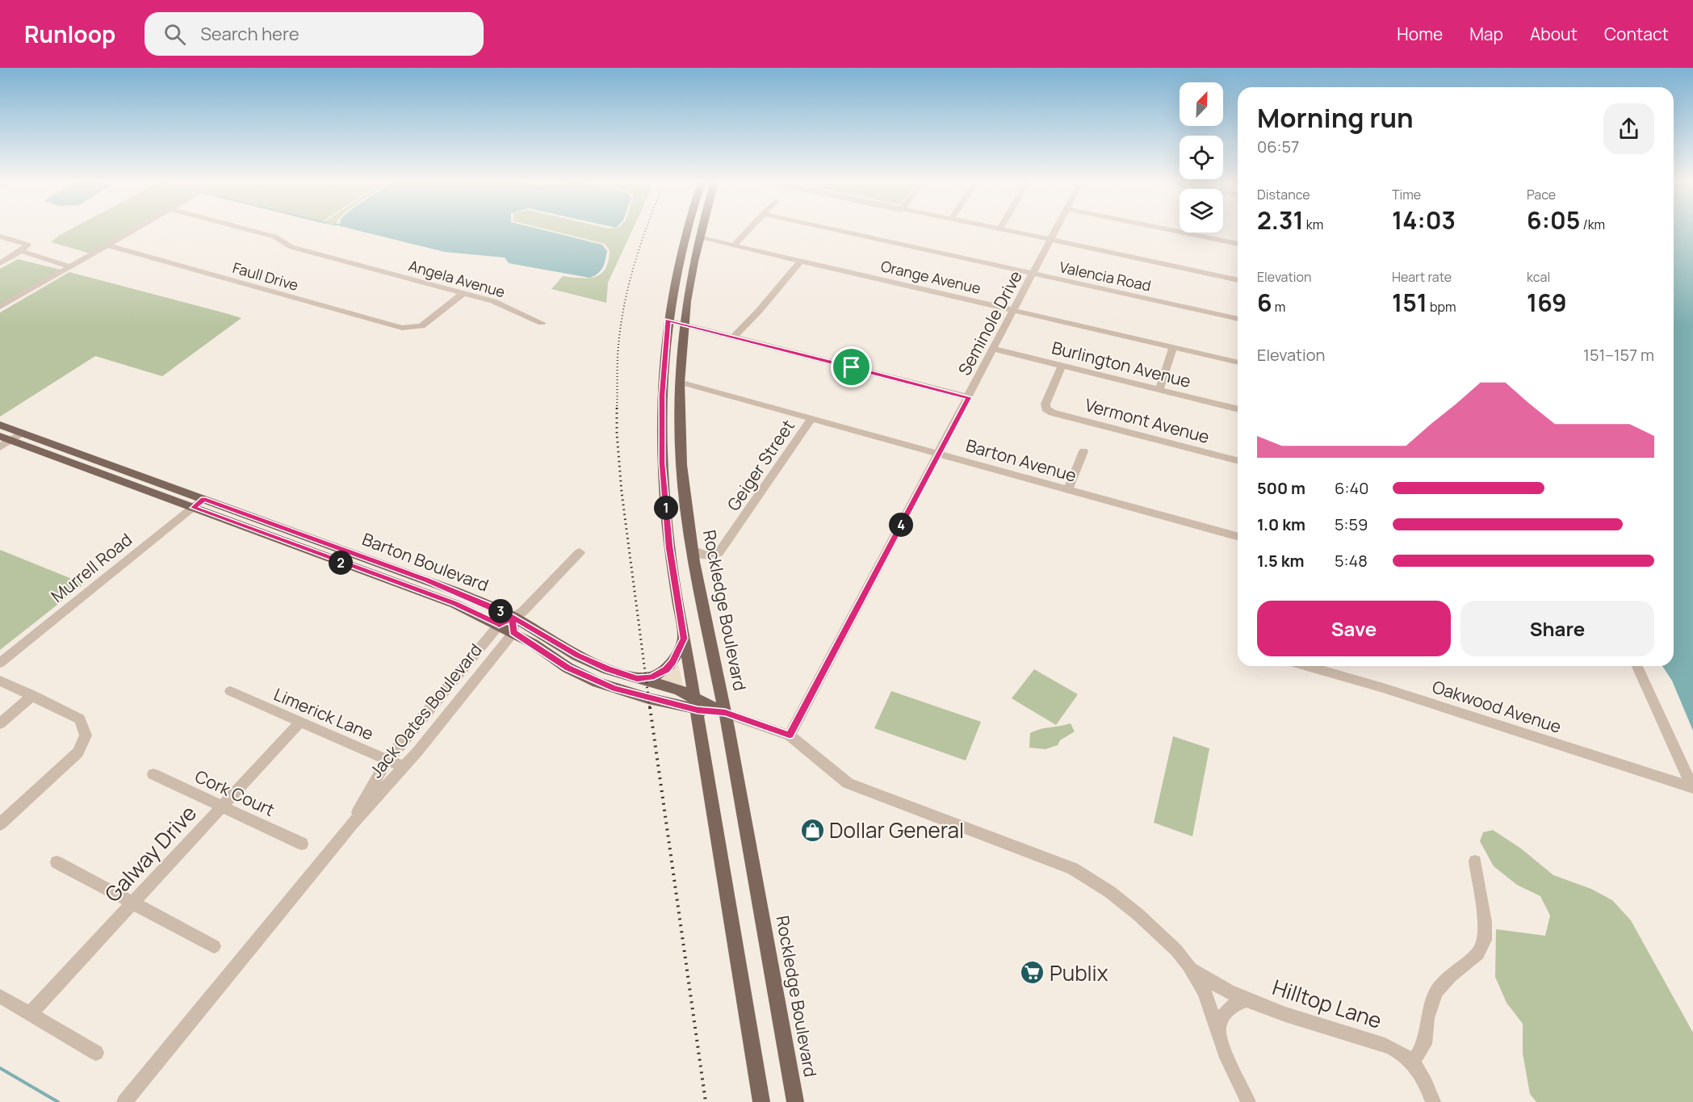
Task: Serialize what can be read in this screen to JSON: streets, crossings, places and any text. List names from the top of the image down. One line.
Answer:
{"streets":{"main road":["Barton Boulevard","Rockledge Boulevard"],"street":["Faull Drive","Valencia Road","Orange Avenue","Angela Avenue","Seminole Drive","Burlington Avenue","Vermont Avenue","Barton Avenue","Geiger Street","Murrell Road","Oakwood Avenue","Jack Oates Boulevard","Limerick Lane","Cork Court","Galway Drive","Hilltop Lane"]},"crossings":[["Faull Drive","Angela Avenue"],["Valencia Road","Seminole Drive"],["Orange Avenue","Seminole Drive"],["Orange Avenue","Rockledge Boulevard"],["Seminole Drive","Burlington Avenue"],["Seminole Drive","Barton Avenue"],["Burlington Avenue","Vermont Avenue"],["Barton Avenue","Geiger Street"],["Barton Avenue","Rockledge Boulevard"],["Geiger Street","Rockledge Boulevard"],["Barton Boulevard","Murrell Road"],["Barton Boulevard","Rockledge Boulevard"],["Barton Boulevard","Jack Oates Boulevard"],["Jack Oates Boulevard","Limerick Lane"],["Limerick Lane","Galway Drive"],["Cork Court","Galway Drive"]],"places":{"shop":["Dollar General"],"supermarket":["Publix"]},"north":"top right","page":{"header":"Runloop","search":"Search here","nav":["Home","Map","About","Contact"],"heading":["Morning run","06:57"],"stats":[["Distance","2.31 km"],["Time","14:03"],["Pace","6:05 /km"],["Elevation","6 m"],["Heart rate","151 bpm"],["kcal","169"]],"chart":["Elevation","151–157 m"],"list":[{"name":"500 m","note":"6:40"},{"name":"1.0 km","note":"5:59"},{"name":"1.5 km","note":"5:48"}],"pins":["1","4","2","3"],"buttons":["Save","Share"]}}
